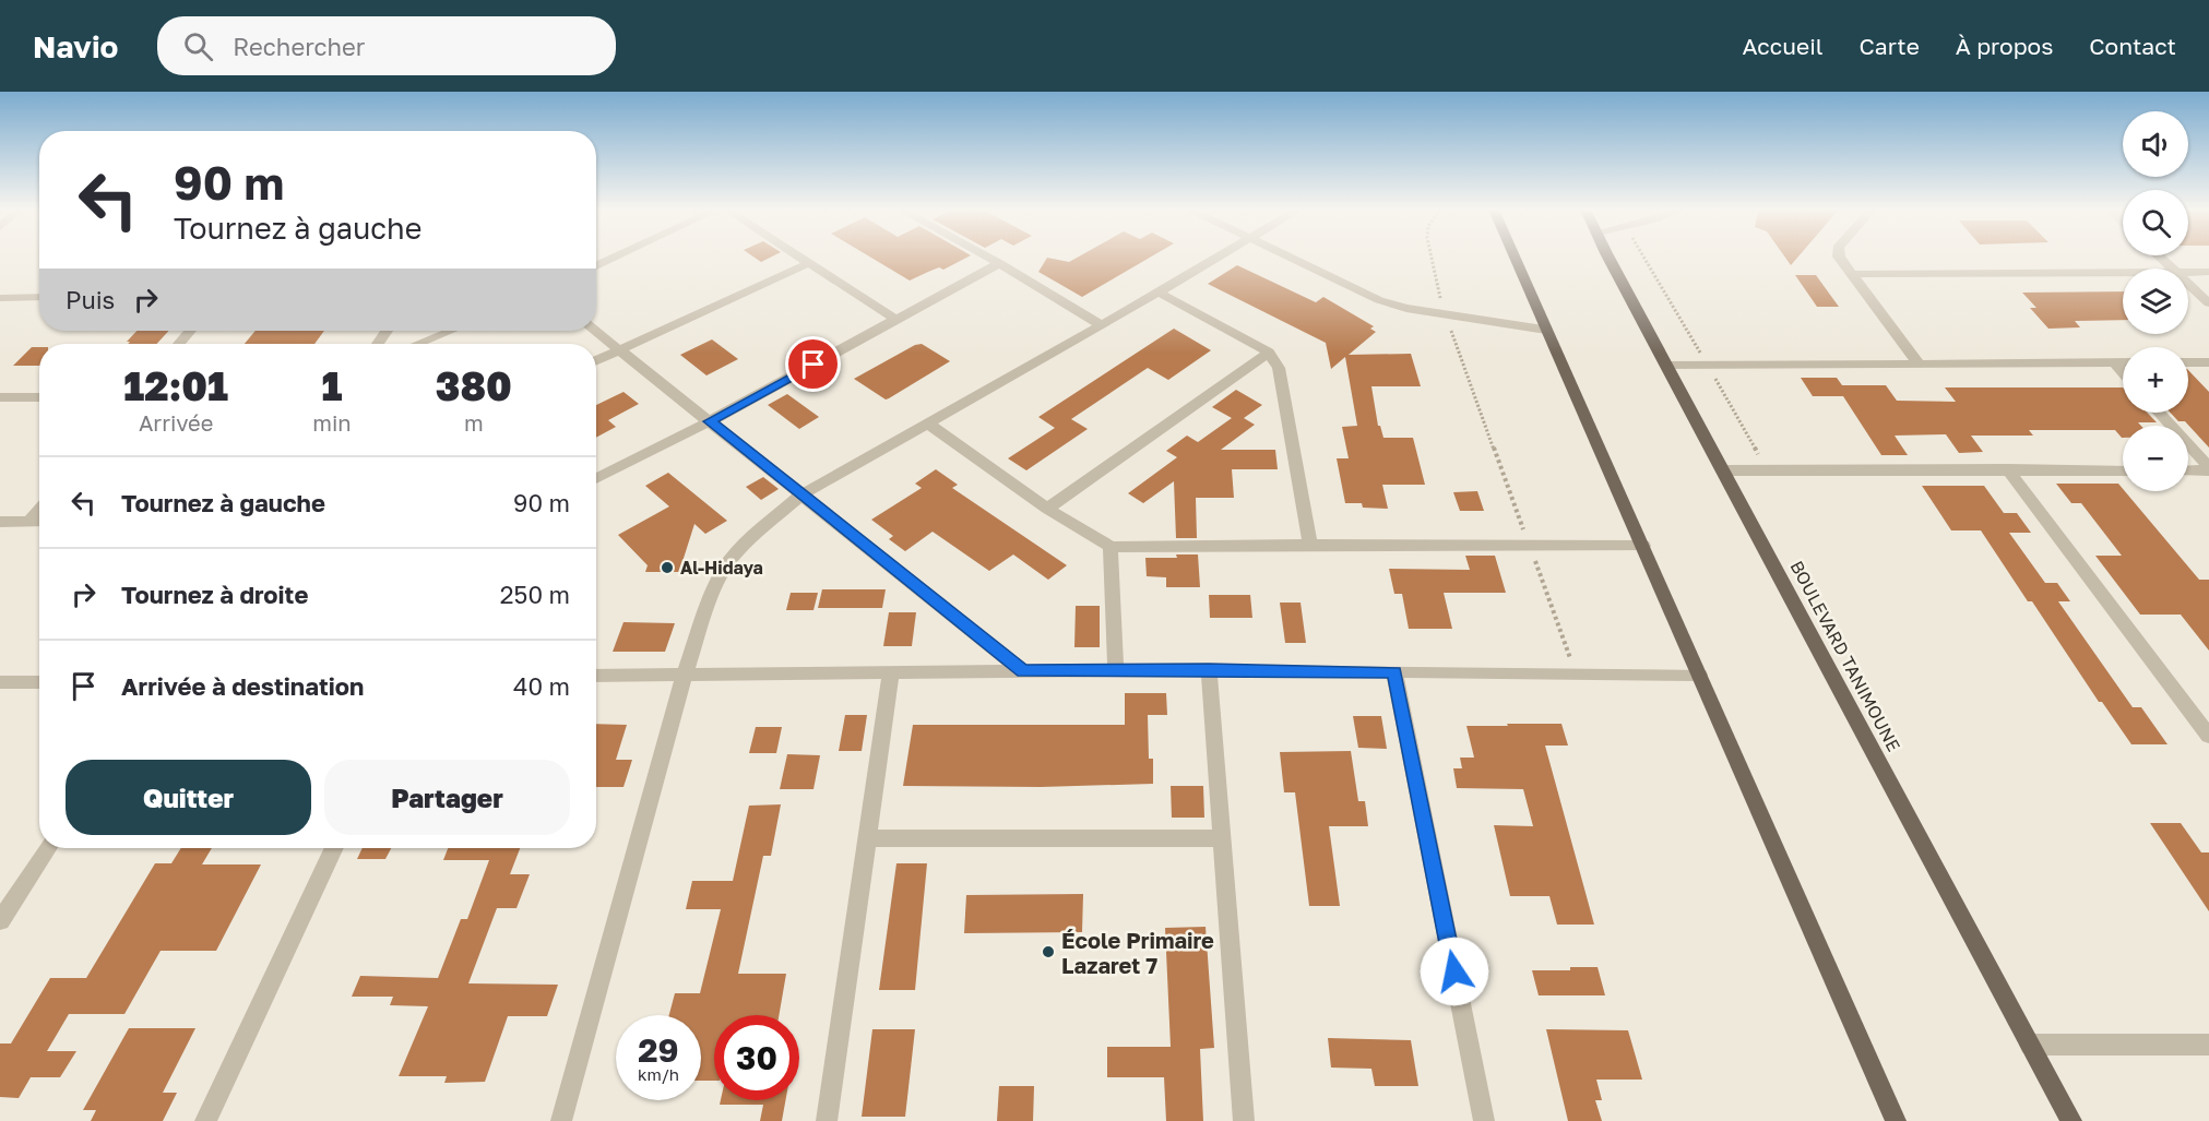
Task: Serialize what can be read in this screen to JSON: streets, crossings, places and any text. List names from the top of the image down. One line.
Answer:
{"streets":{"main road":["BOULEVARD TANIMOUNE"]},"places":["Al-Hidaya","École Primaire Lazaret 7"],"page":{"header":"Navio","search":"Rechercher","nav":["Accueil","Carte","À propos","Contact"],"map_buttons":["+","−"],"turn":["90 m","Tournez à gauche"],"then":"Puis","eta":["12:01","Arrivée","1","min","380","m"],"list":[{"name":"Tournez à gauche","value":"90 m"},{"name":"Tournez à droite","value":"250 m"},{"name":"Arrivée à destination","value":"40 m"}],"buttons":["Quitter","Partager"],"speed":"29 km/h","limit":"30"}}
